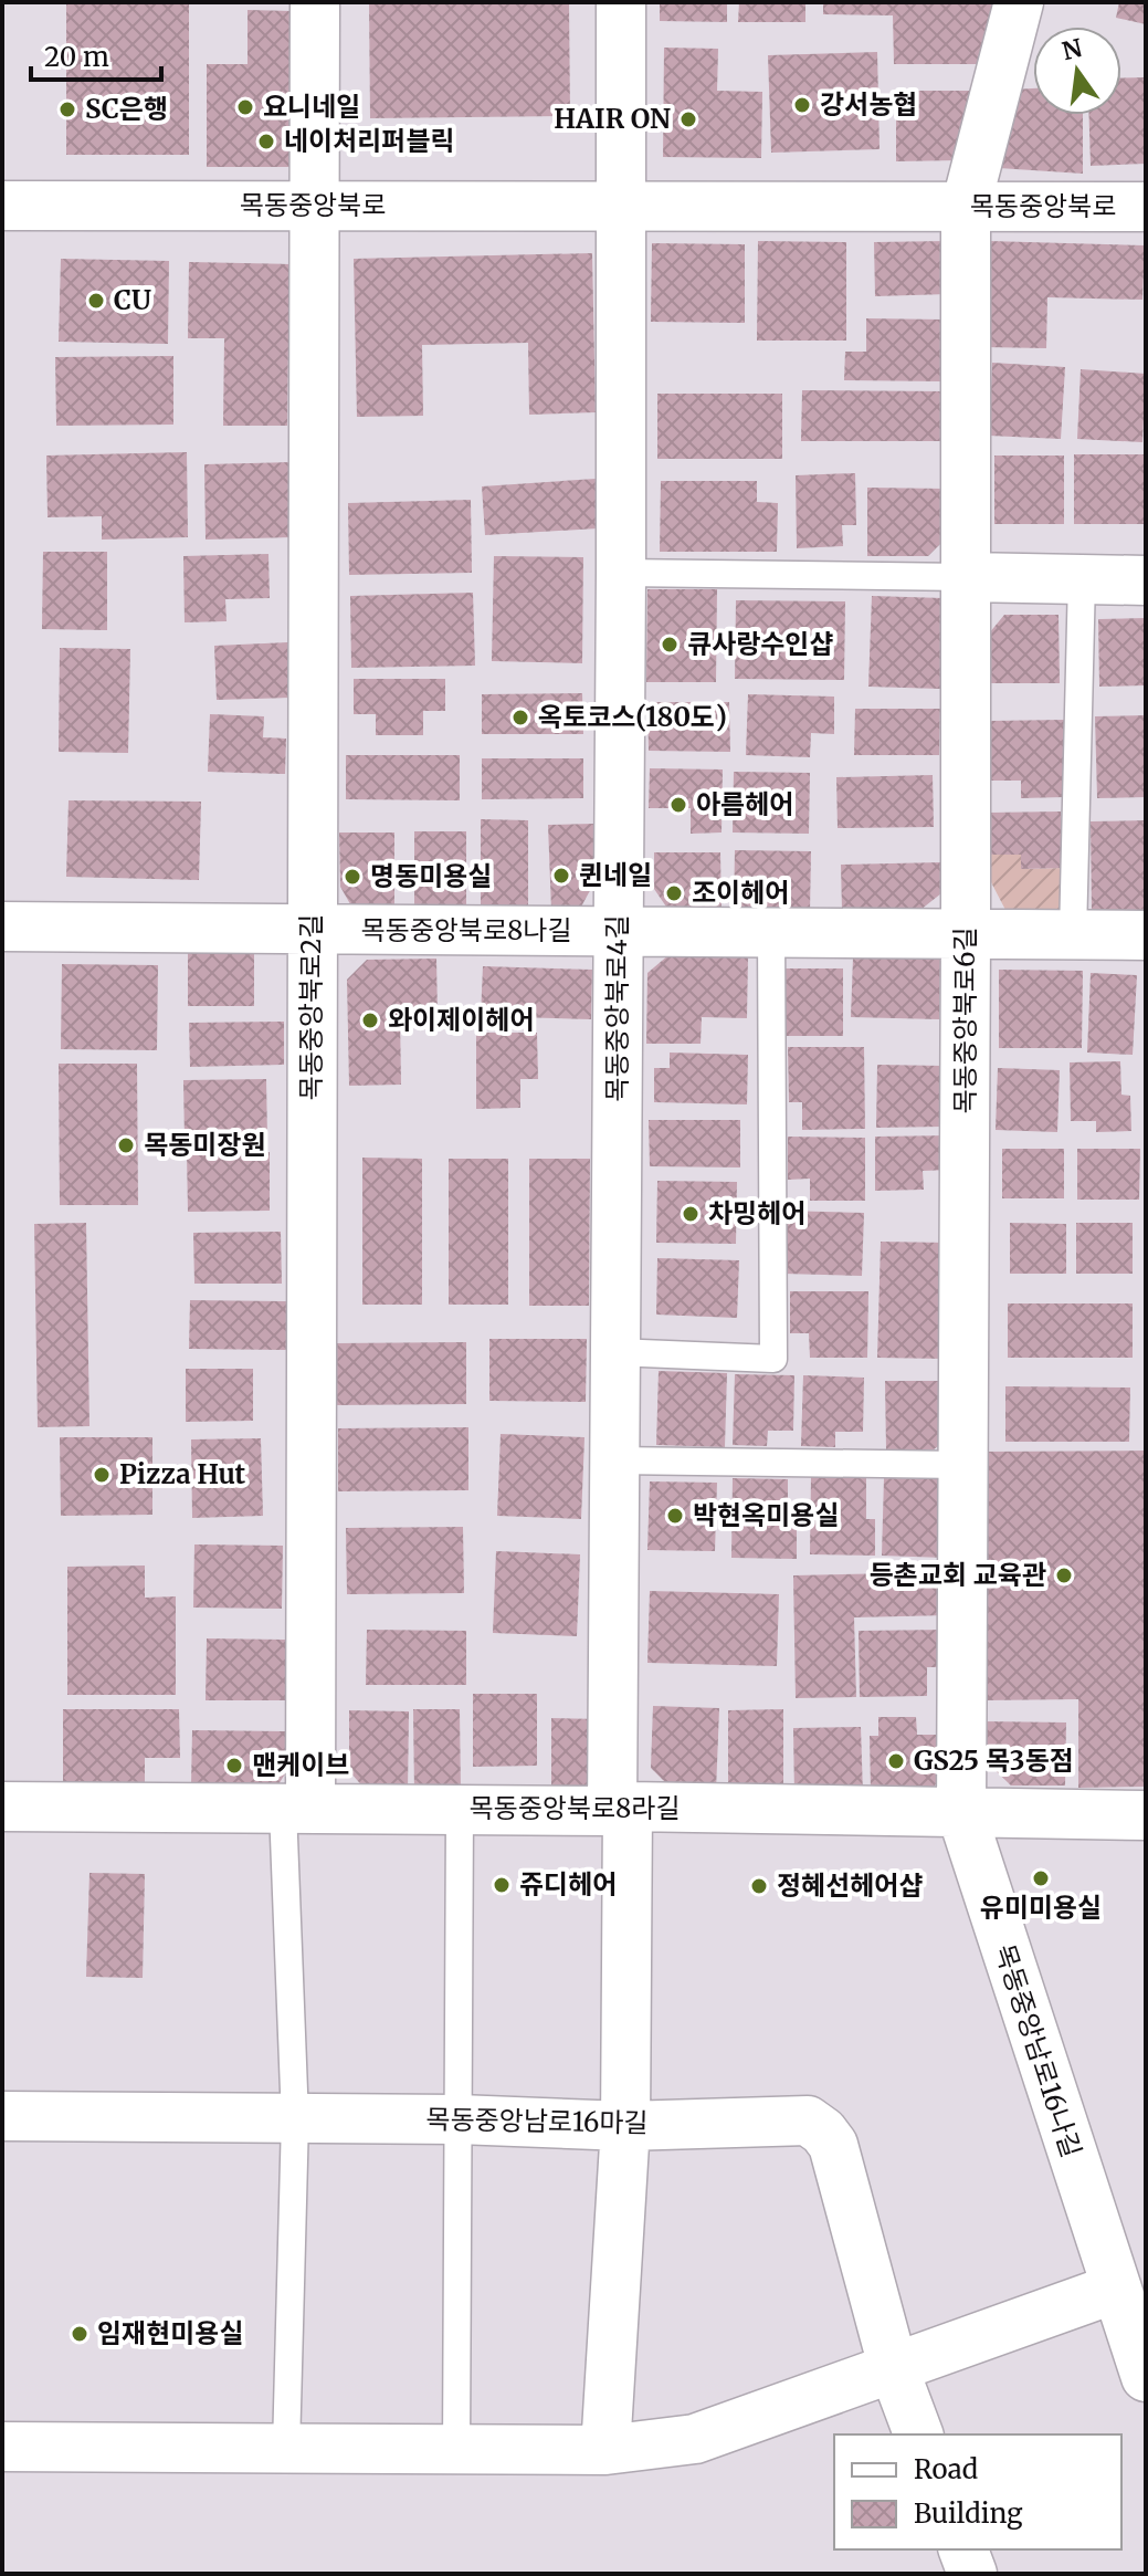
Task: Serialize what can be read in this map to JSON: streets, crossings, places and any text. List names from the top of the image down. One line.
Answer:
{"streets":{"street":["목동중앙북로","목동중앙북로8나길","목동중앙북로2길","목동중앙북로4길","목동중앙북로6길","목동중앙북로8라길","목동중앙남로16나길","목동중앙남로16마길"]},"crossings":[["목동중앙북로","목동중앙북로2길"],["목동중앙북로","목동중앙북로4길"],["목동중앙북로","목동중앙북로6길"],["목동중앙북로8나길","목동중앙북로2길"],["목동중앙북로8나길","목동중앙북로4길"],["목동중앙북로8나길","목동중앙북로6길"],["목동중앙북로2길","목동중앙북로8라길"],["목동중앙북로4길","목동중앙북로8라길"],["목동중앙북로4길","목동중앙남로16마길"],["목동중앙북로6길","목동중앙북로8라길"],["목동중앙북로6길","목동중앙남로16나길"],["목동중앙북로8라길","목동중앙남로16나길"]],"places":["강서농협","요니네일","SC은행","HAIR ON","네이처리퍼블릭","CU","큐사랑수인샵","옥토코스(180도)","아름헤어","퀸네일","명동미용실","조이헤어","와이제이헤어","목동미장원","차밍헤어","Pizza Hut","박현옥미용실","등촌교회 교육관","GS25 목3동점","맨케이브","유미미용실","쥬디헤어","정혜선헤어샵","임재현미용실"],"legend":["Road","Building"],"scale_bar":"20 m","north":"top"}
